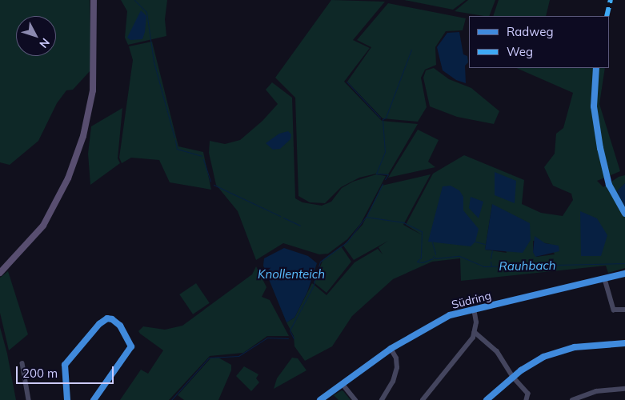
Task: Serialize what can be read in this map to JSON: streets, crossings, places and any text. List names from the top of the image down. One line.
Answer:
{"streets":{"street":["Südring"]},"water":["Rauhbach","Knollenteich"],"legend":["Radweg","Weg"],"scale_bar":"200 m","north":"bottom right"}
